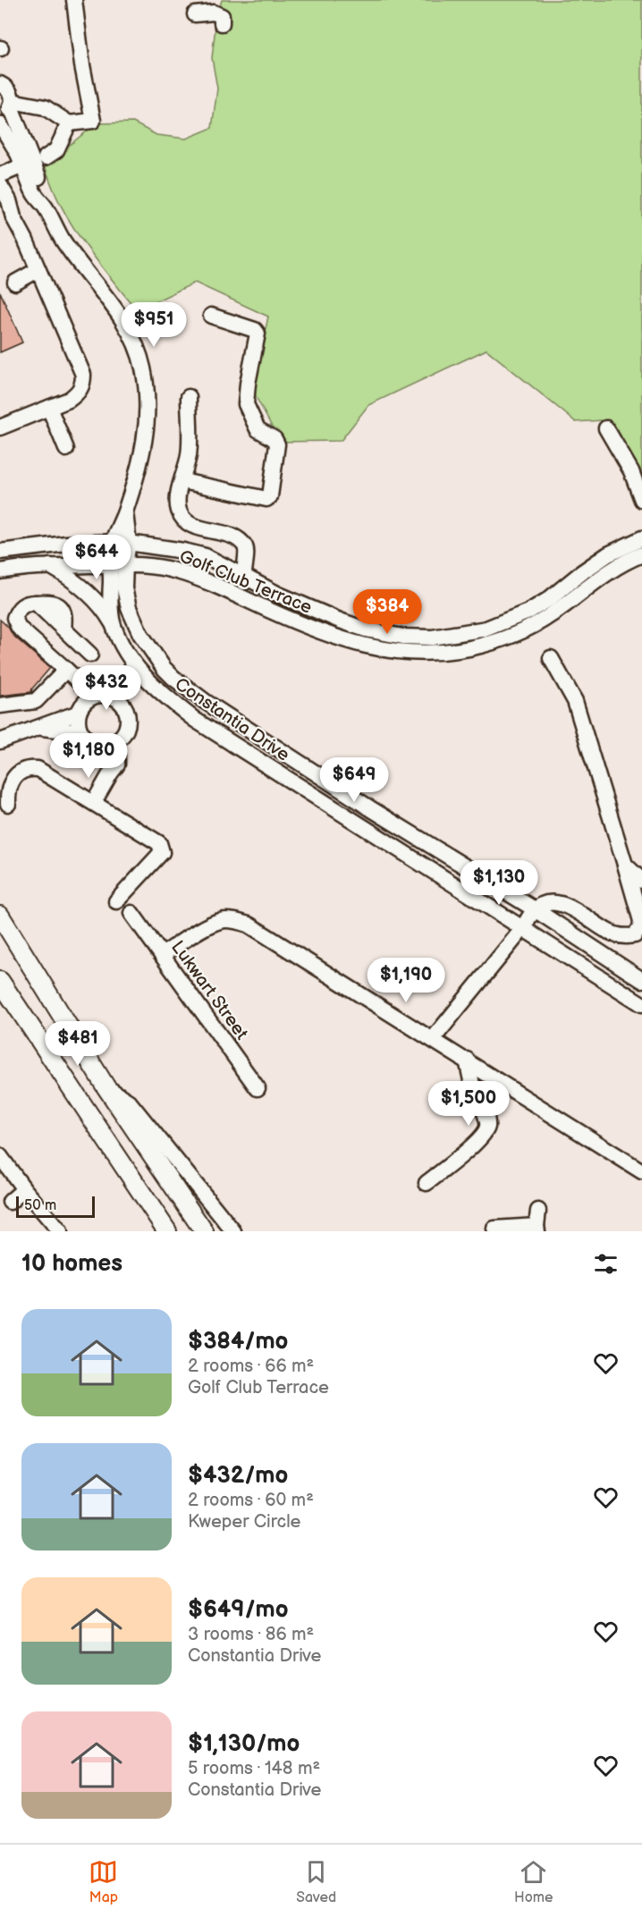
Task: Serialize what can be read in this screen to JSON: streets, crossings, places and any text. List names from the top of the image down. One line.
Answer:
{"streets":{"street":["Golf Club Terrace","Constantia Drive","Lukwart Street"]},"crossings":[["Golf Club Terrace","Constantia Drive"]],"scale_bar":"50 m","page":{"price":["$951","$644","$384","$432","$1,180","$649","$1,130","$1,190","$481","$1,500"],"scale":"50 m","heading":"10 homes","list":[{"name":"$384/mo","note":"2 rooms · 66 m² · Golf Club Terrace"},{"name":"$432/mo","note":"2 rooms · 60 m² · Kweper Circle"},{"name":"$649/mo","note":"3 rooms · 86 m² · Constantia Drive"},{"name":"$1,130/mo","note":"5 rooms · 148 m² · Constantia Drive"}],"tabs":["Map","Saved","Home"]}}
